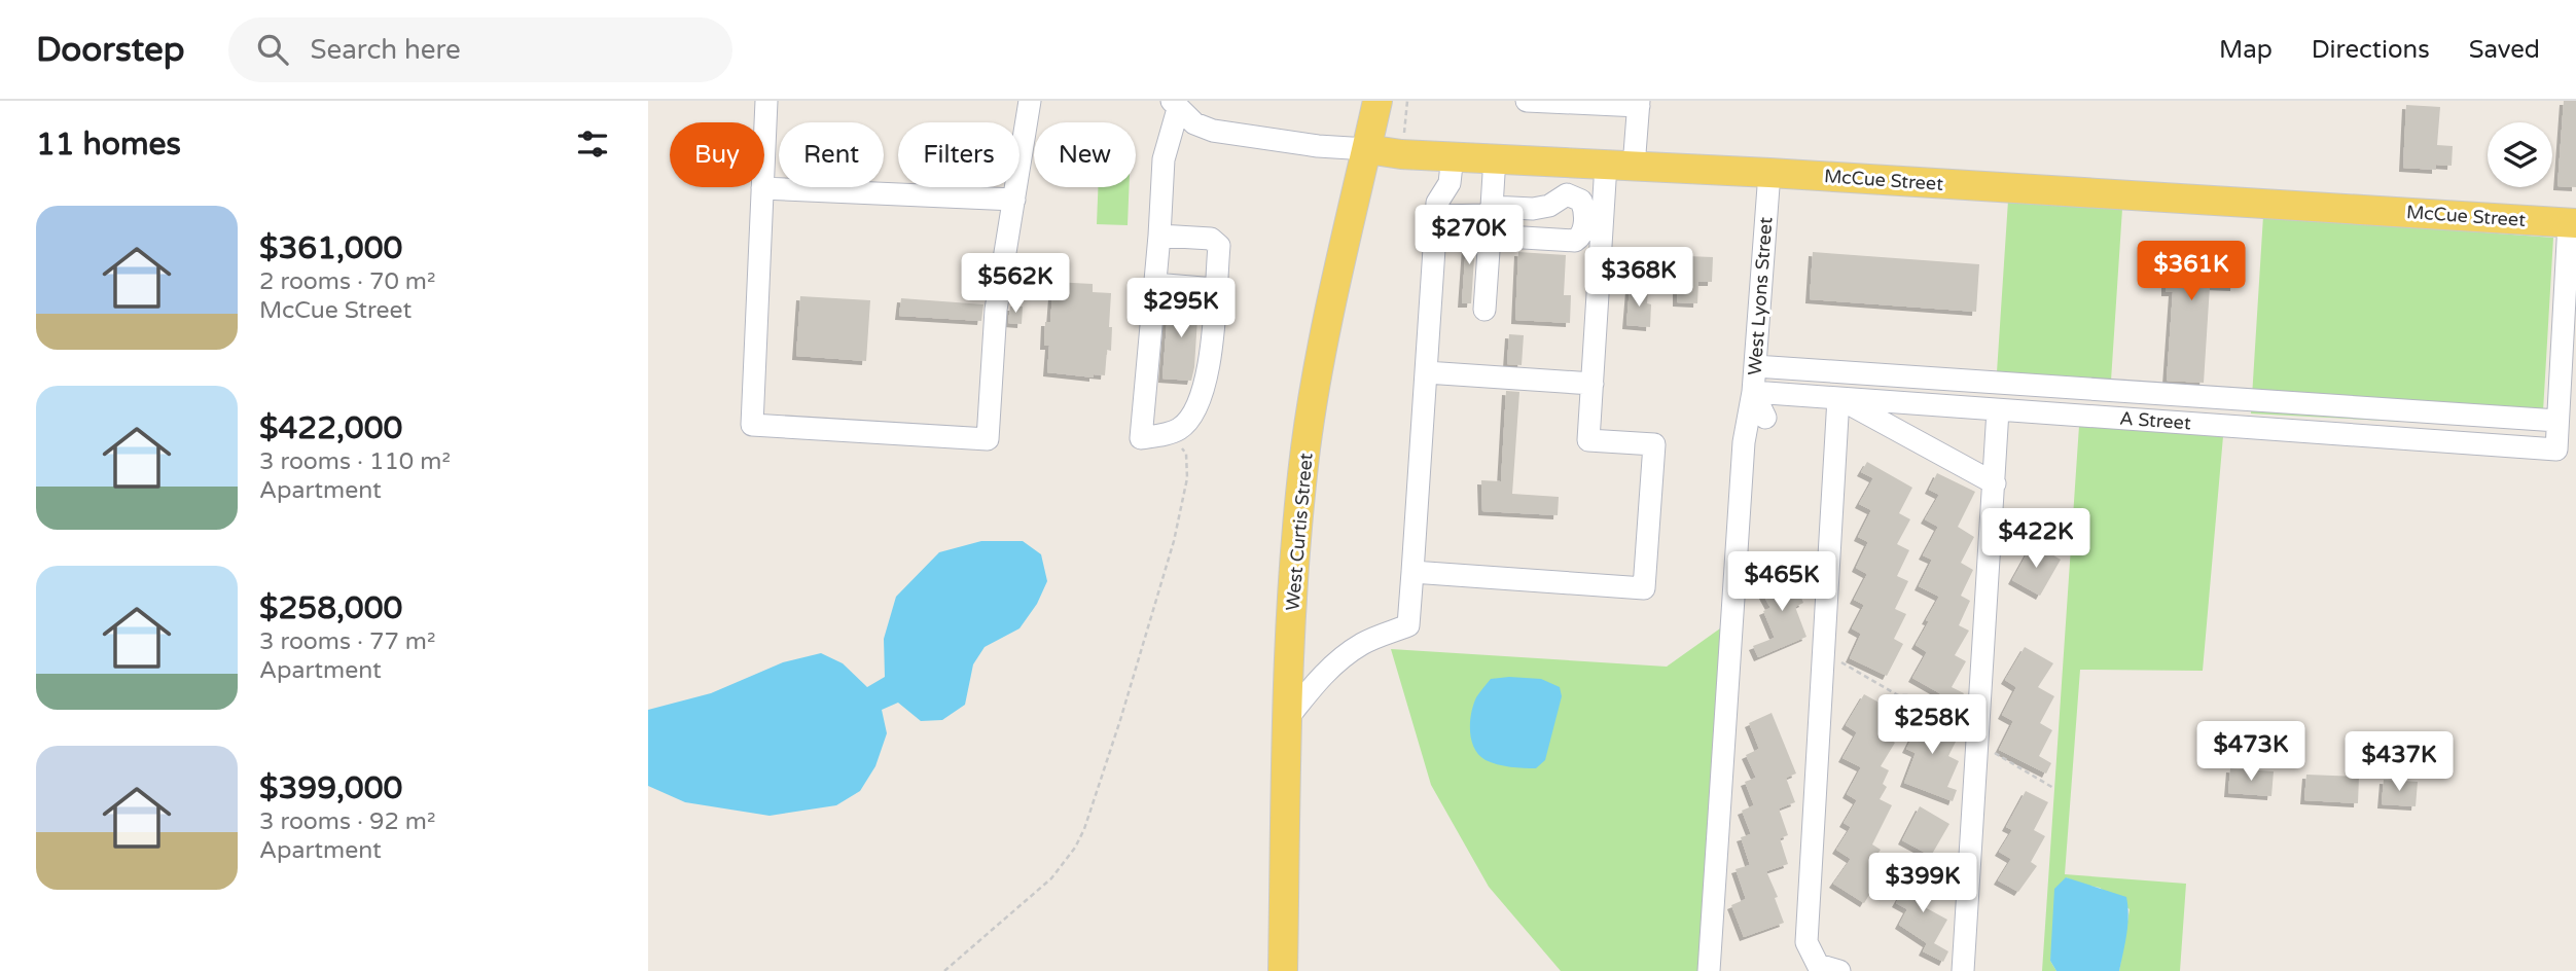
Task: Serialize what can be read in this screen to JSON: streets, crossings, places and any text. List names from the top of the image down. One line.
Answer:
{"streets":{"main road":["McCue Street","West Curtis Street"],"street":["West Lyons Street","A Street"]},"crossings":[["McCue Street","West Lyons Street"],["McCue Street","West Curtis Street"],["West Lyons Street","A Street"]],"page":{"header":"Doorstep","search":"Search here","nav":["Map","Directions","Saved"],"heading":"11 homes","chip":["Buy","Rent","Filters","New"],"list":[{"name":"$361,000","note":"2 rooms · 70 m² · McCue Street"},{"name":"$422,000","note":"3 rooms · 110 m² · Apartment"},{"name":"$258,000","note":"3 rooms · 77 m² · Apartment"},{"name":"$399,000","note":"3 rooms · 92 m² · Apartment"}],"price":["$270K","$361K","$368K","$562K","$295K","$422K","$465K","$258K","$473K","$437K","$399K"]}}
